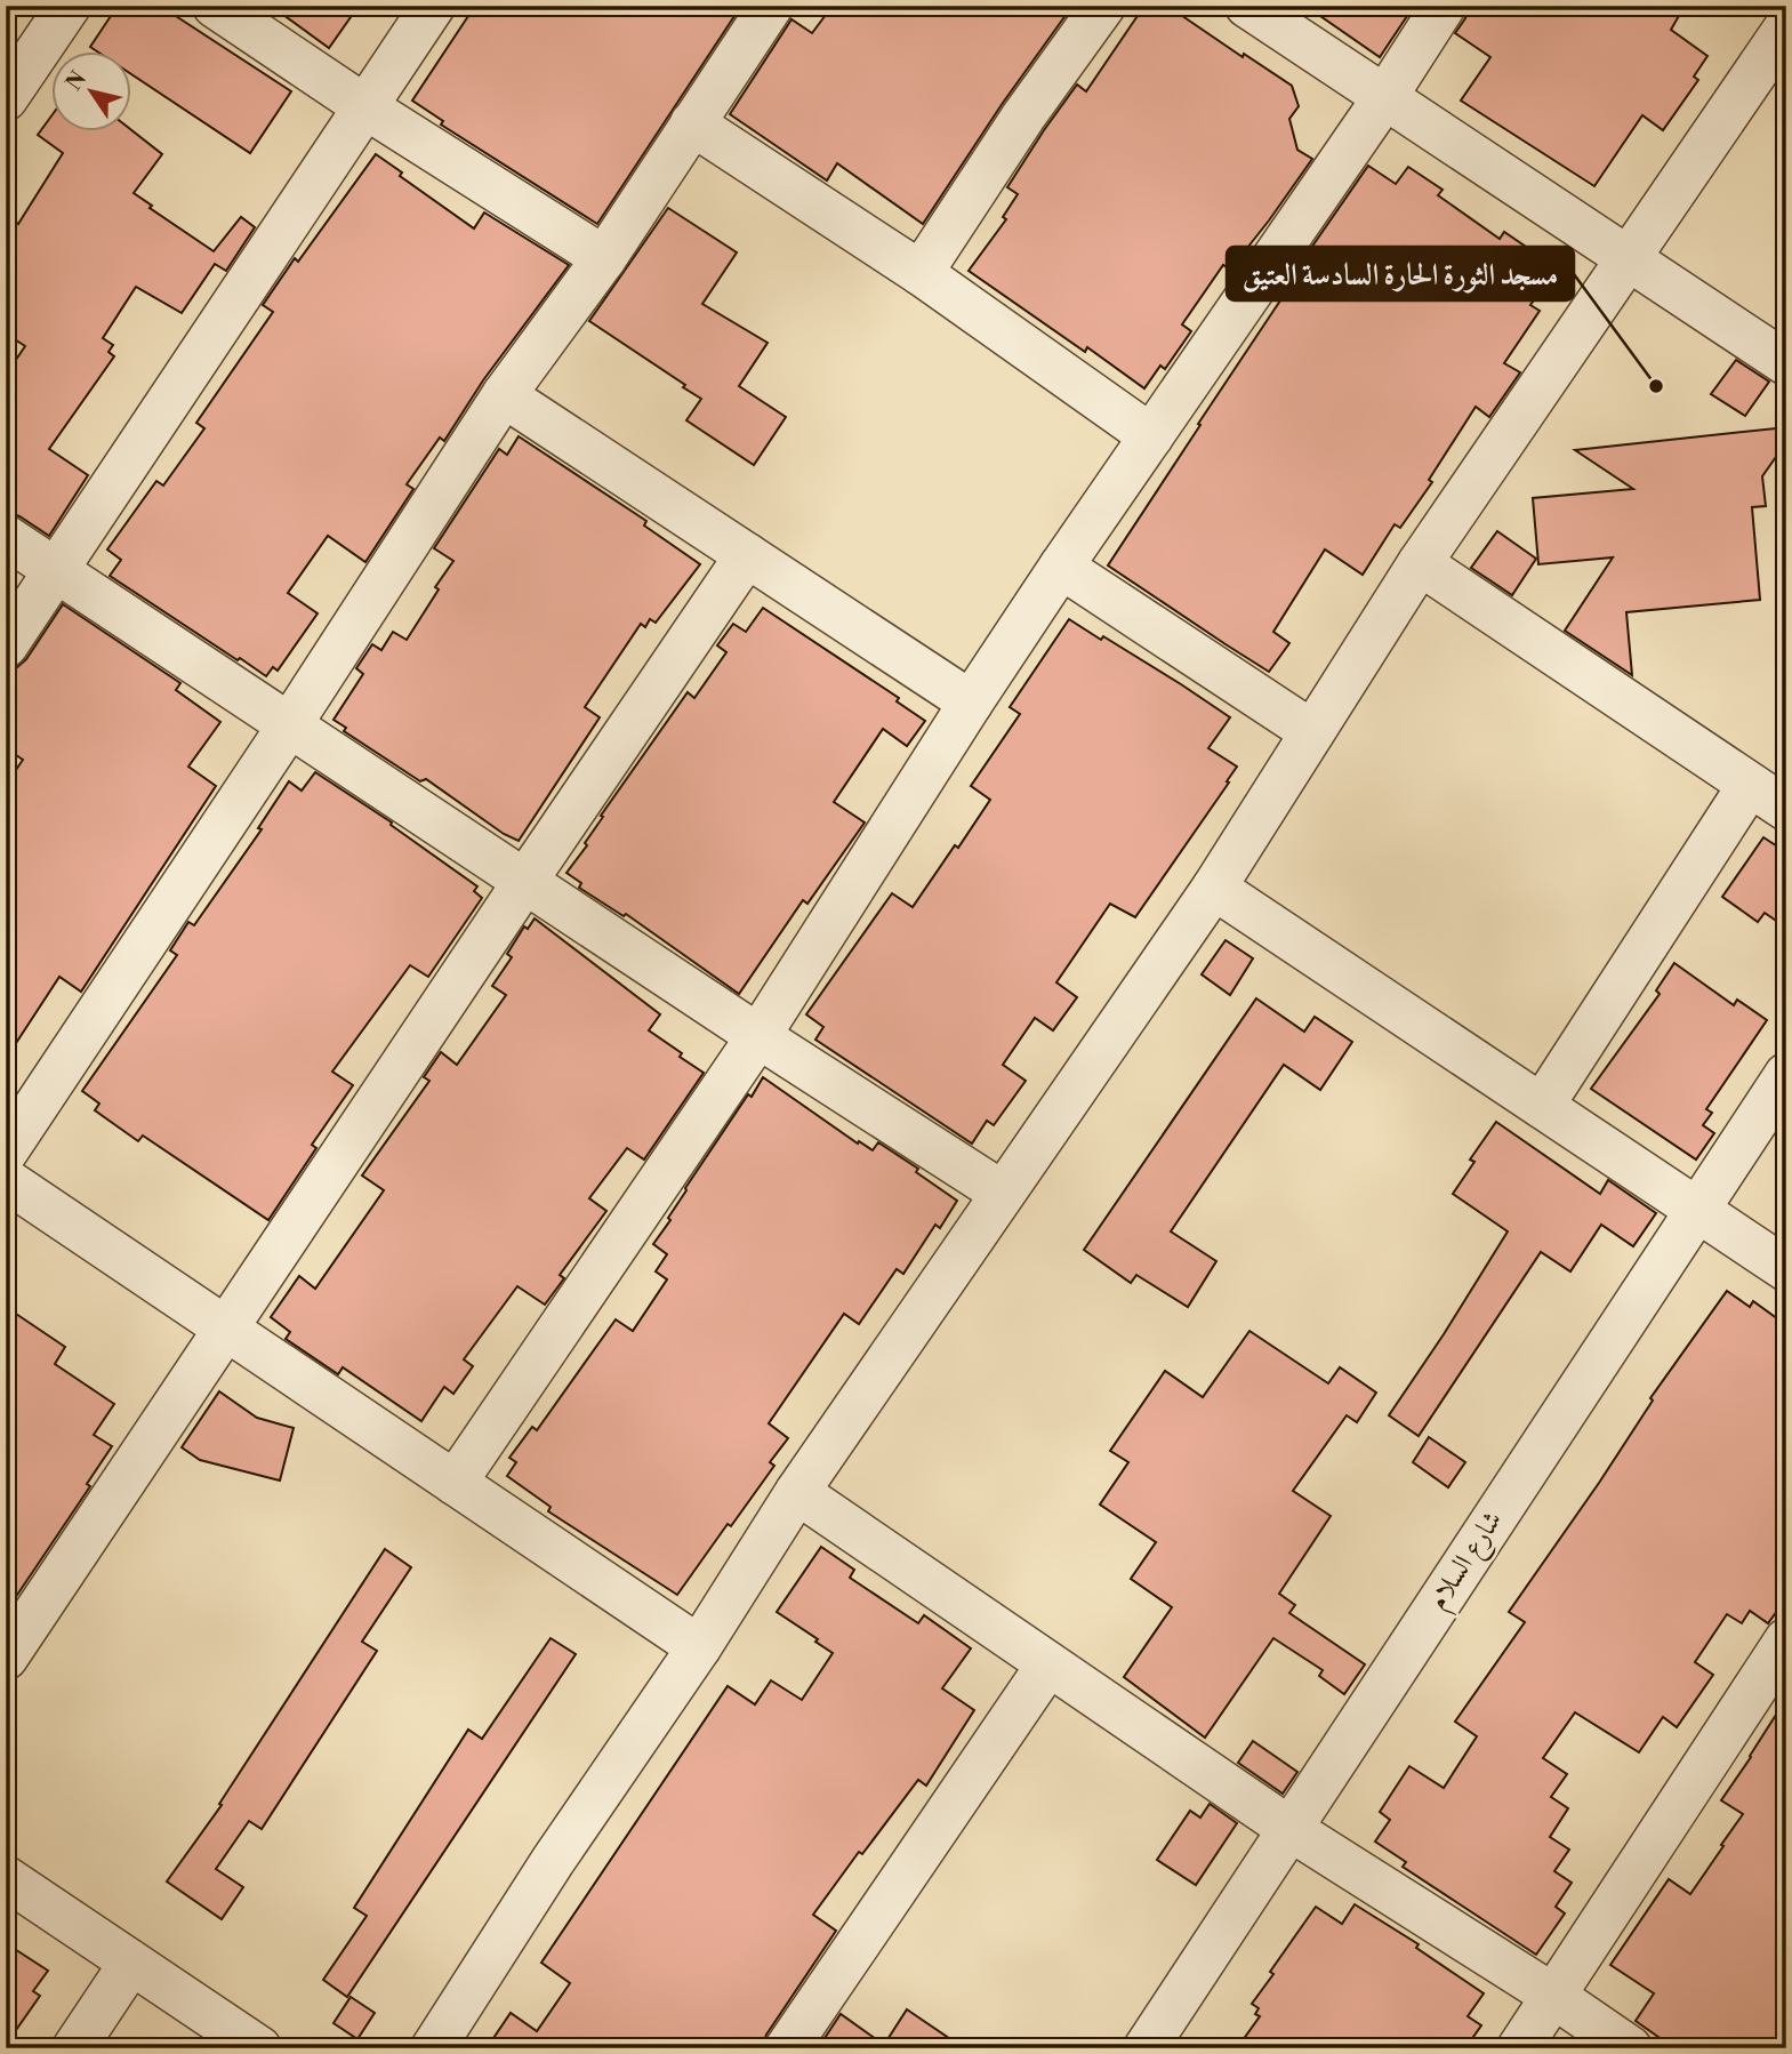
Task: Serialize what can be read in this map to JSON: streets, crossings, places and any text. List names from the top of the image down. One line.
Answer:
{"streets":{"street":["شارع السلام"]},"places":["مسجد الثورة الحارة السادسة العتيق"],"north":"top left"}
